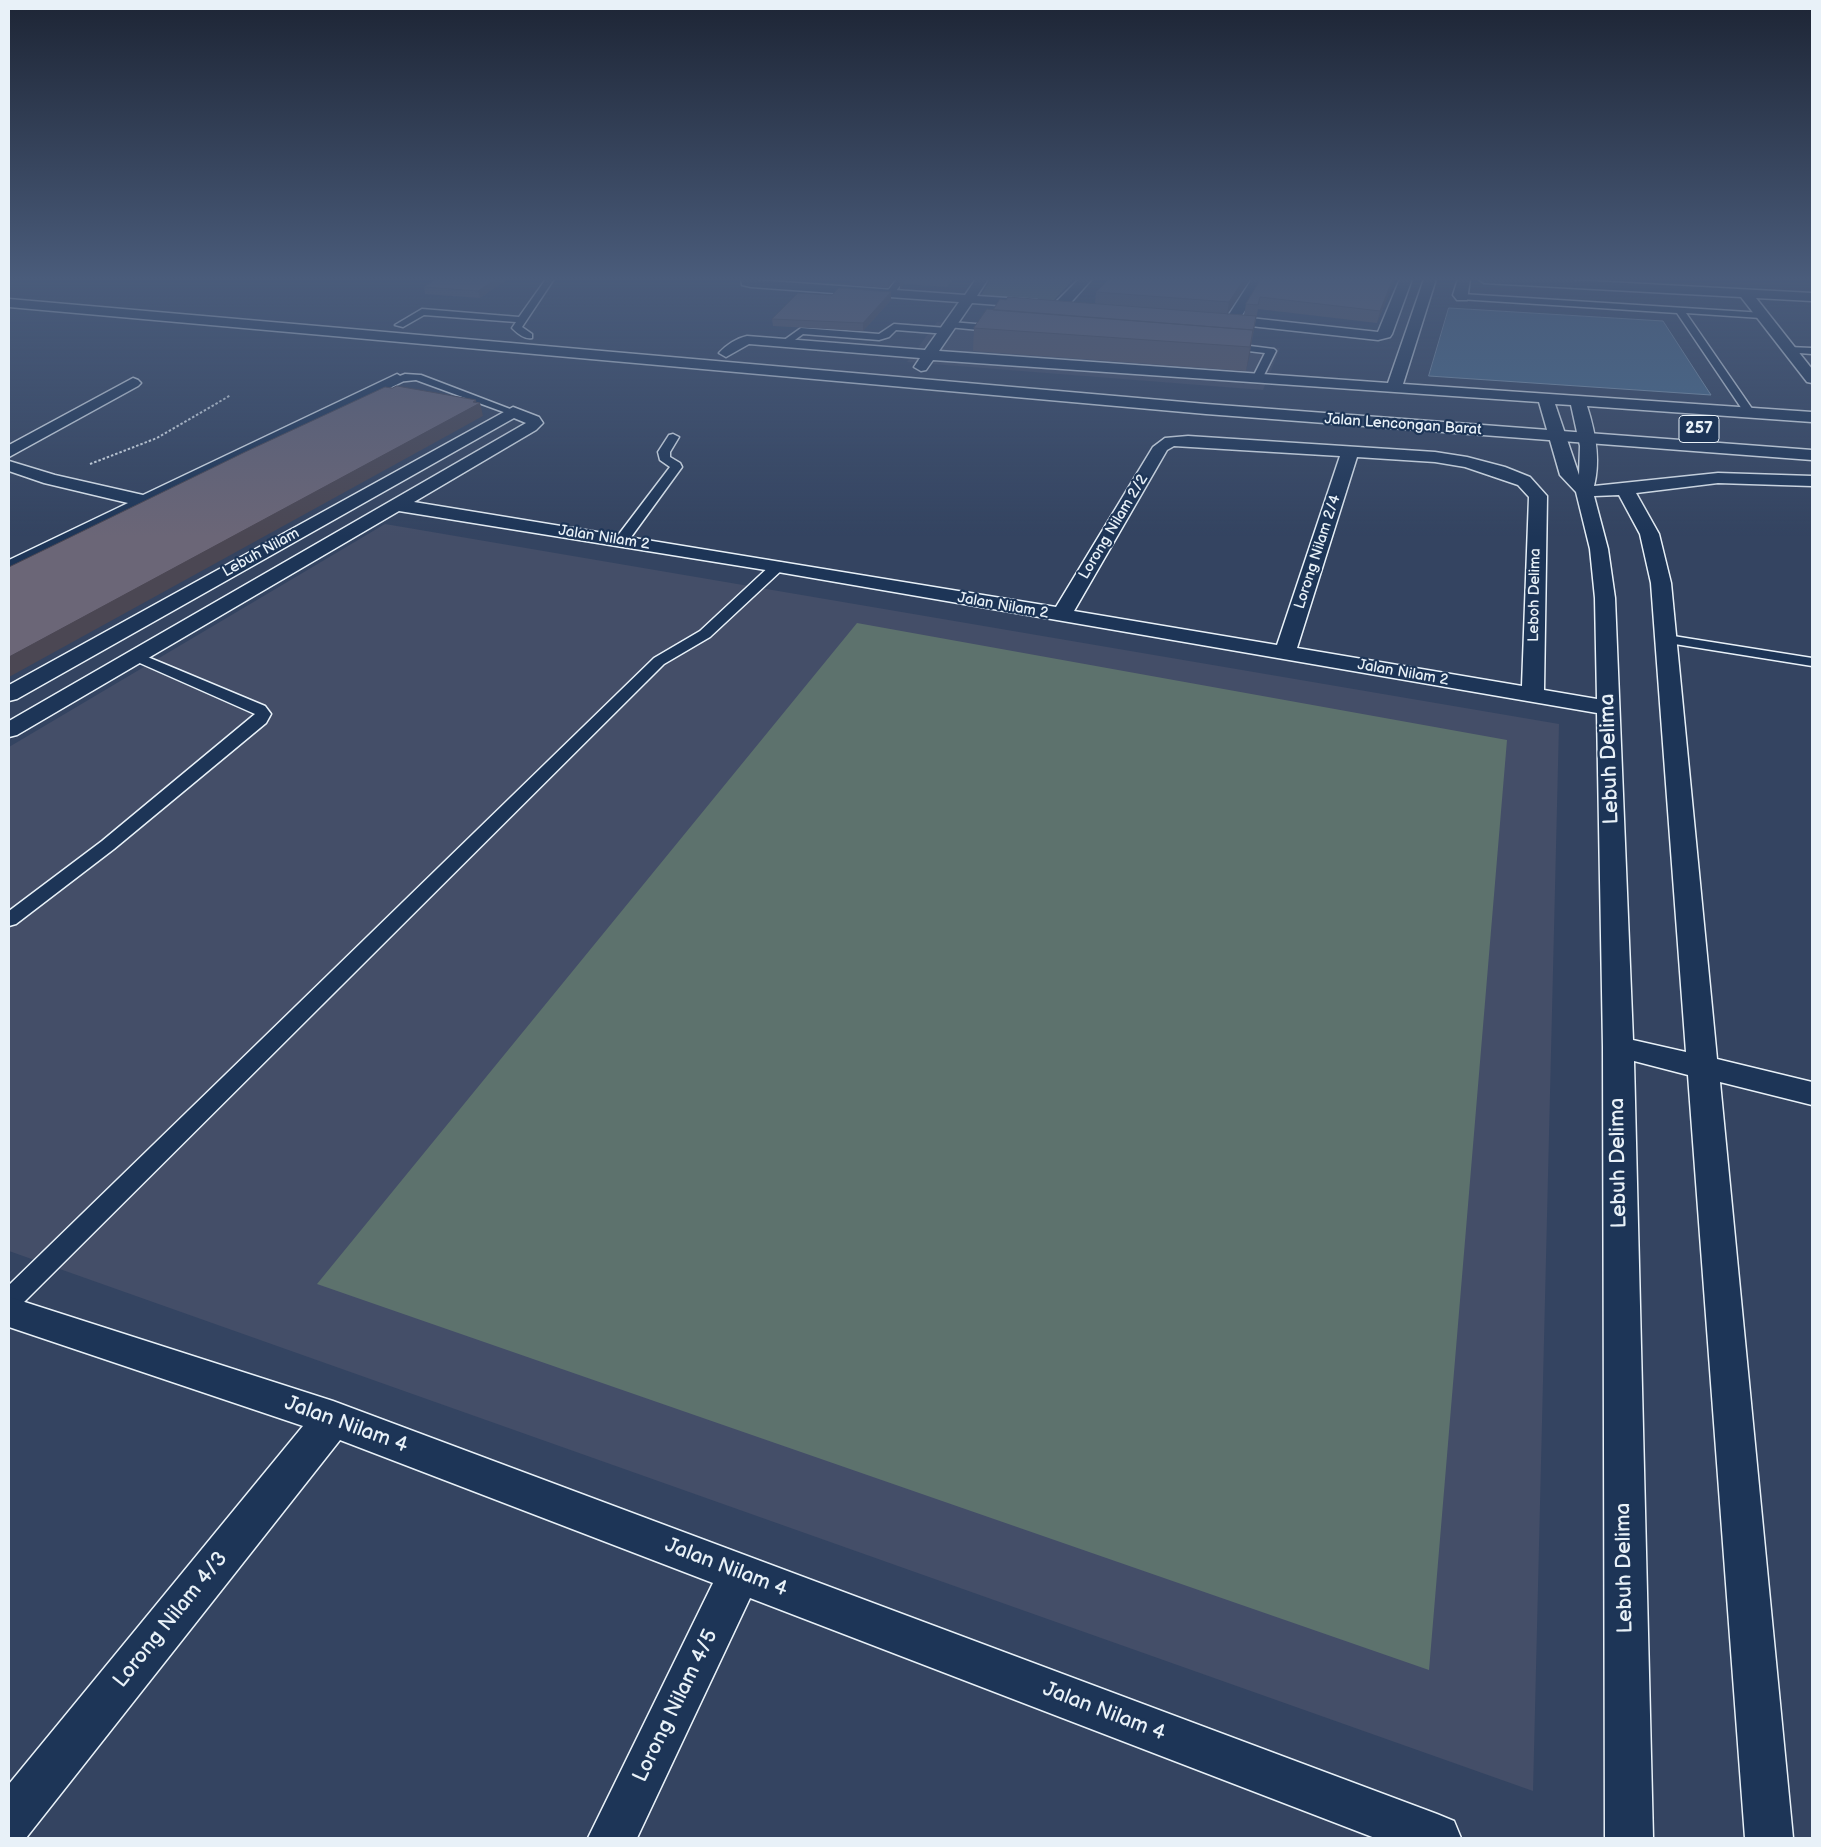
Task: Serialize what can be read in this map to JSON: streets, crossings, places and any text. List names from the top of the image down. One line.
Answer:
{"streets":{"main road":["Jalan Lencongan Barat","257","Lorong Nilam 2/2","Jalan Nilam 2","Lorong Nilam 2/4","Lebuh Nilam","Leboh Delima","Lebuh Delima","Jalan Nilam 4","Lorong Nilam 4/3","Lorong Nilam 4/5"]},"crossings":[["Jalan Lencongan Barat","Lebuh Delima"],["Lorong Nilam 2/2","Jalan Nilam 2"],["Lorong Nilam 2/2","Lorong Nilam 2/4"],["Lorong Nilam 2/2","Leboh Delima"],["Jalan Nilam 2","Lorong Nilam 2/4"],["Jalan Nilam 2","Leboh Delima"],["Jalan Nilam 2","Lebuh Delima"],["Lorong Nilam 2/4","Leboh Delima"],["Jalan Nilam 4","Lorong Nilam 4/3"],["Jalan Nilam 4","Lorong Nilam 4/5"]]}
